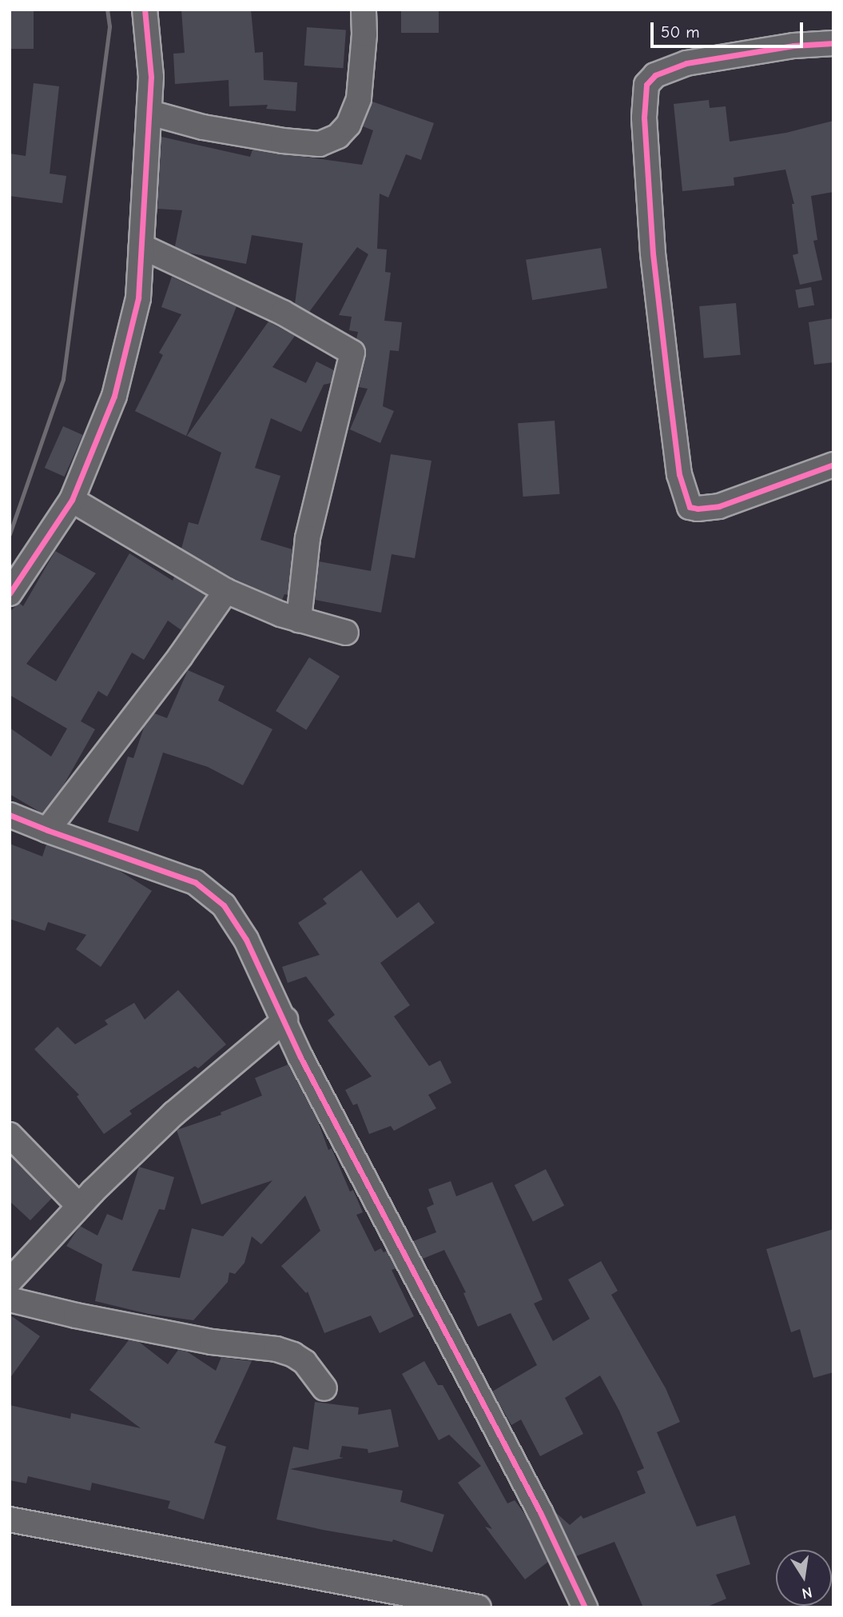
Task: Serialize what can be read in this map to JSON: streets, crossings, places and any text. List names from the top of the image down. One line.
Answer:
{"scale_bar":"50 m","north":"bottom"}
